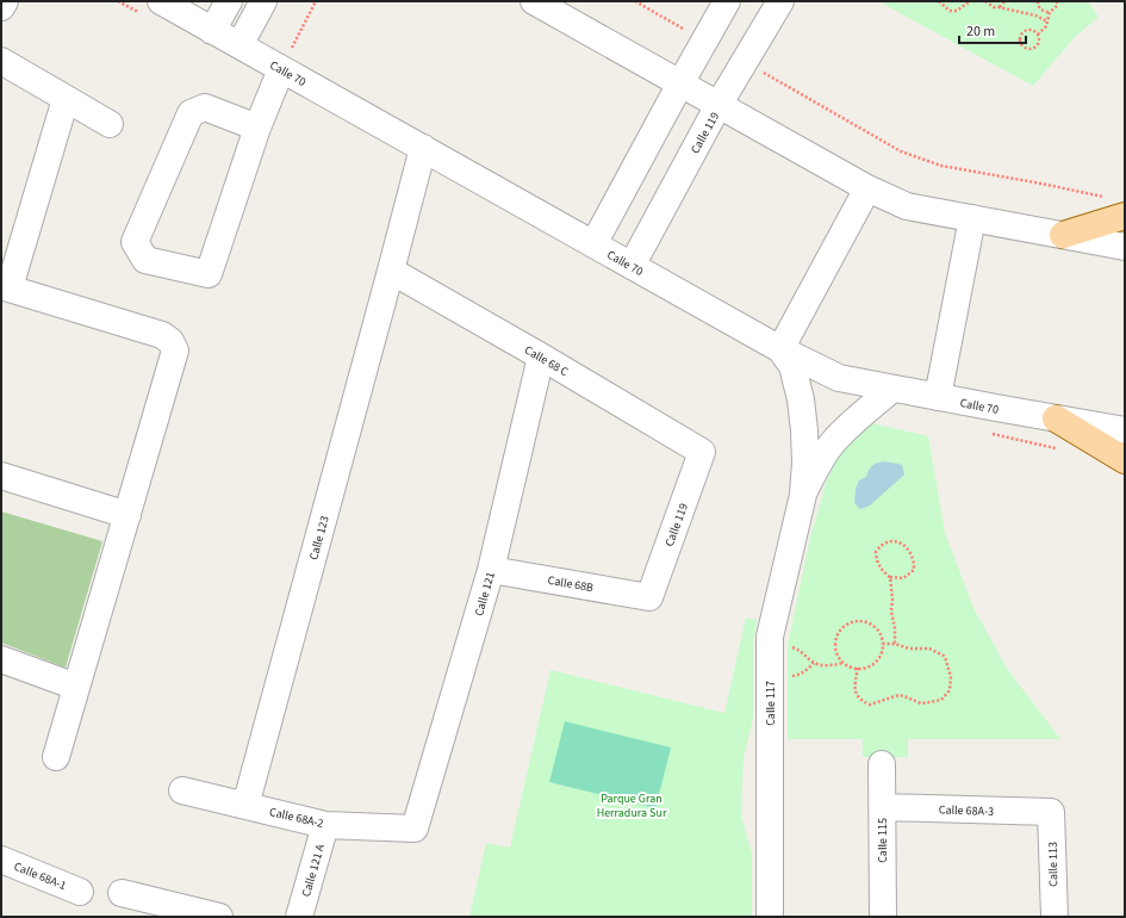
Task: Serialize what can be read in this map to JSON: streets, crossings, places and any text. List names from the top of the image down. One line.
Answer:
{"streets":{"street":["Calle 70","Calle 119","Calle 68 C","Calle 123","Calle 68B","Calle 121","Calle 117","Calle 68A-3","Calle 68A-2","Calle 115","Calle 113","Calle 121 A","Calle 68A-1"]},"crossings":[["Calle 70","Calle 119"],["Calle 70","Calle 123"],["Calle 70","Calle 117"],["Calle 119","Calle 68 C"],["Calle 119","Calle 68B"],["Calle 68 C","Calle 123"],["Calle 68 C","Calle 121"],["Calle 123","Calle 68A-2"],["Calle 68B","Calle 121"],["Calle 121","Calle 68A-2"],["Calle 68A-3","Calle 115"],["Calle 68A-3","Calle 113"],["Calle 68A-2","Calle 121 A"]],"parks":["Parque Gran Herradura Sur"],"scale_bar":"20 m"}
